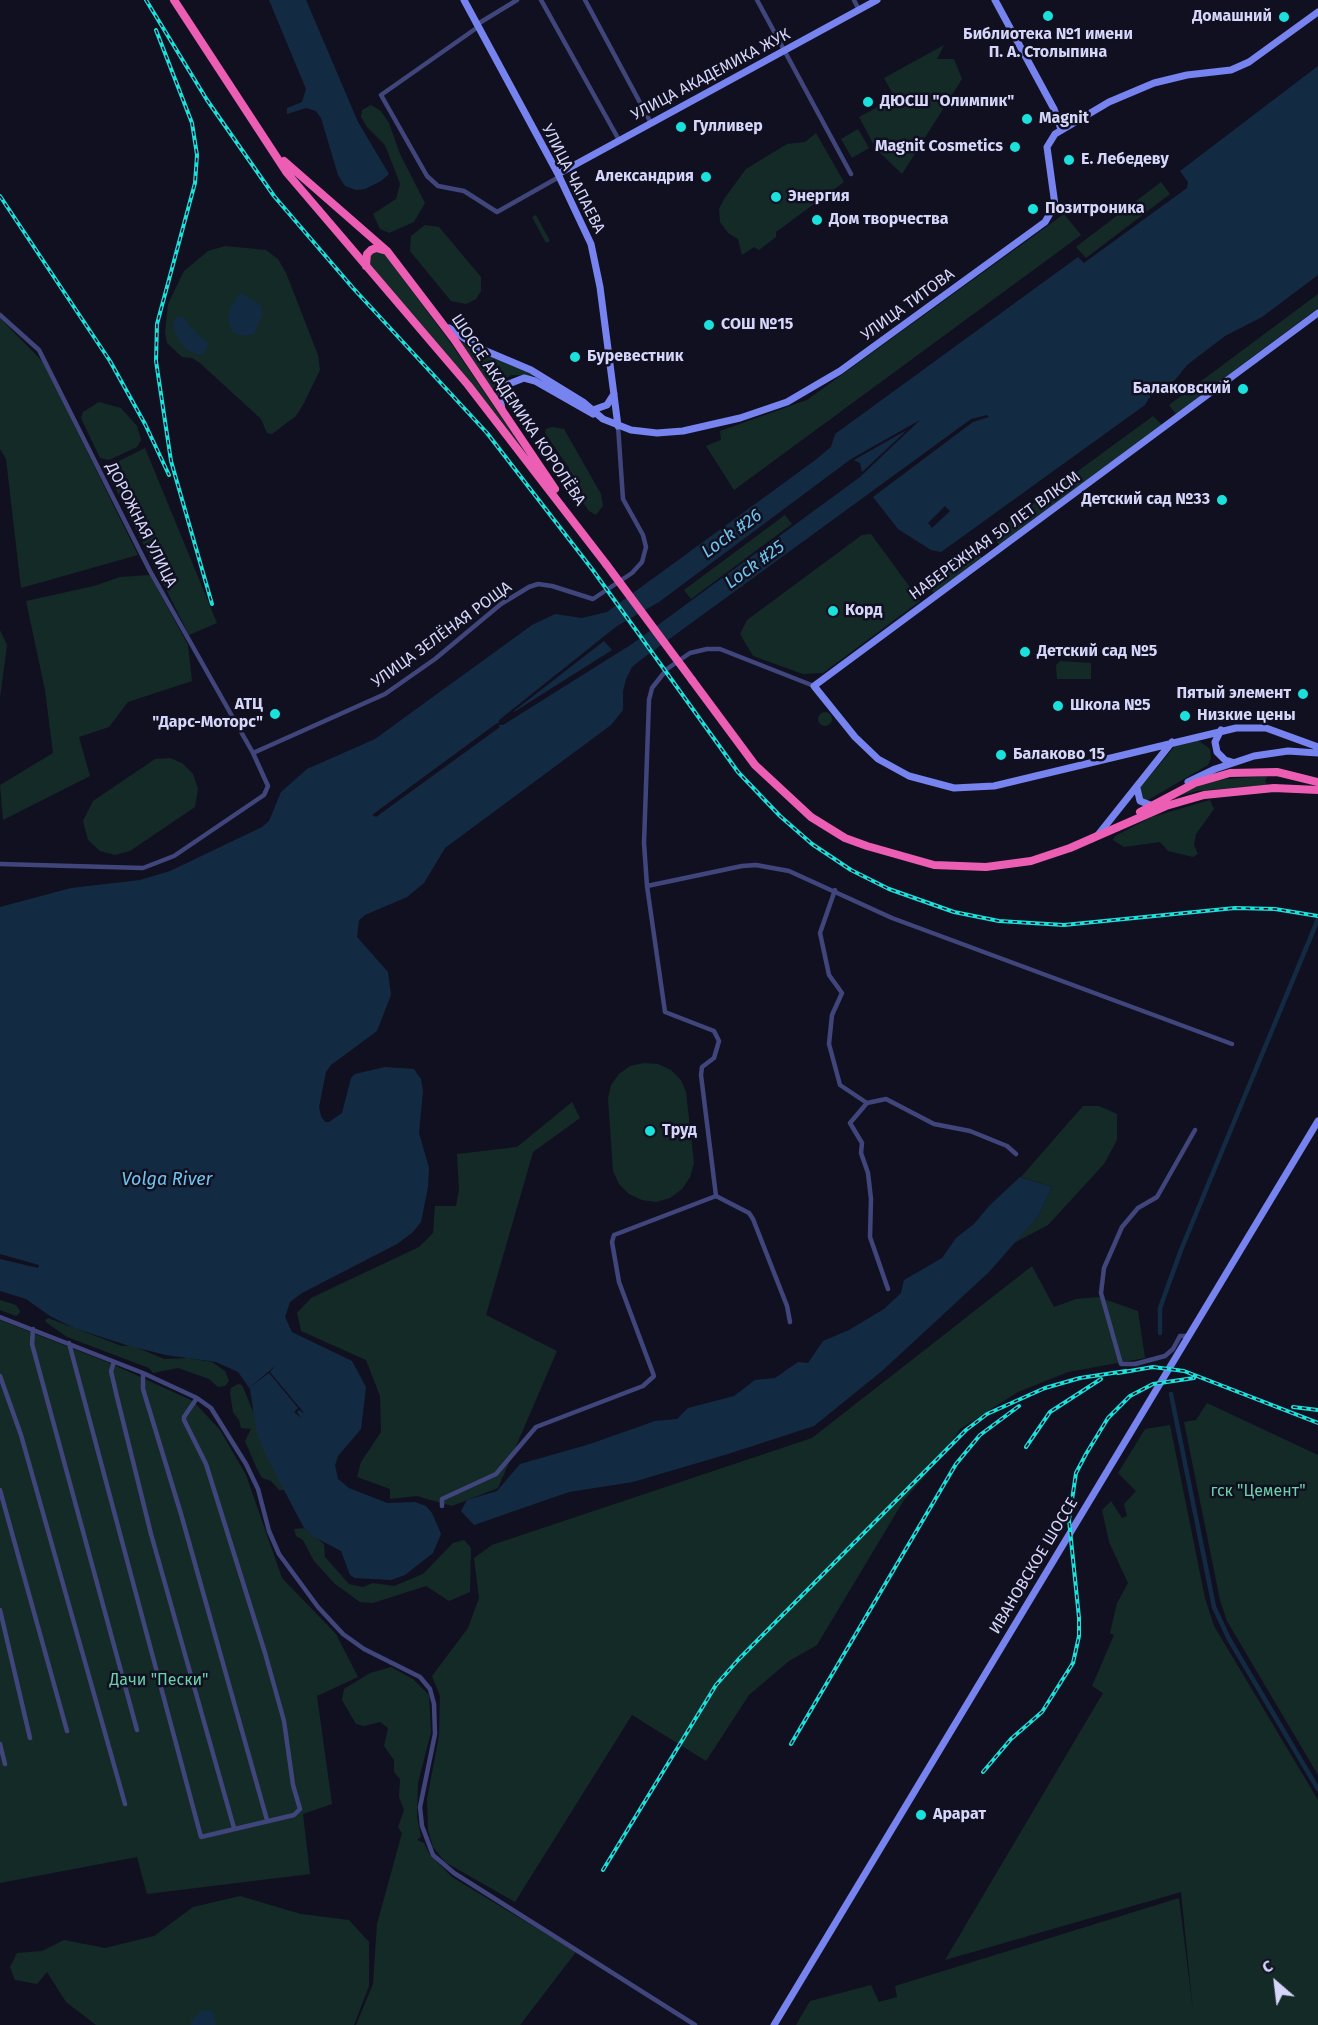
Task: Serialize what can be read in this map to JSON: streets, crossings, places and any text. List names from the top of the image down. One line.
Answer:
{"streets":{"highway":["ШОССЕ АКАДЕМИКА КОРОЛЁВА"],"street":["УЛИЦА АКАДЕМИКА ЖУК","УЛИЦА ЧАПАЕВА","УЛИЦА ТИТОВА","ДОРОЖНАЯ УЛИЦА","НАБЕРЕЖНАЯ 50 ЛЕТ ВЛКСМ","УЛИЦА ЗЕЛЁНАЯ РОЩА","ИВАНОВСКОЕ ШОССЕ"]},"crossings":[["УЛИЦА АКАДЕМИКА ЖУК","УЛИЦА ЧАПАЕВА"],["УЛИЦА ЧАПАЕВА","УЛИЦА ТИТОВА"],["УЛИЦА ЧАПАЕВА","УЛИЦА ЗЕЛЁНАЯ РОЩА"],["УЛИЦА ТИТОВА","ШОССЕ АКАДЕМИКА КОРОЛЁВА"],["УЛИЦА ТИТОВА","УЛИЦА ЗЕЛЁНАЯ РОЩА"],["ДОРОЖНАЯ УЛИЦА","УЛИЦА ЗЕЛЁНАЯ РОЩА"]],"water":["Lock #26","Lock #25","Volga River"],"parks":["гск \"Цемент\"","Дачи \"Пески\""],"places":["Библиотека №1 имени П. А. Столыпина","Домашний","ДЮСШ \"Олимпик\"","Magnit","Гулливер","Magnit Cosmetics","Е. Лебедеву","Александрия","Энергия","Позитроника","Дом творчества","СОШ №15","Буревестник","Балаковский","Детский сад №33","Корд","Детский сад №5","Пятый элемент","Школа №5","АТЦ \"Дарс-Моторс\"","Низкие цены","Балаково 15","Труд","Арарат"],"north":"top left"}
